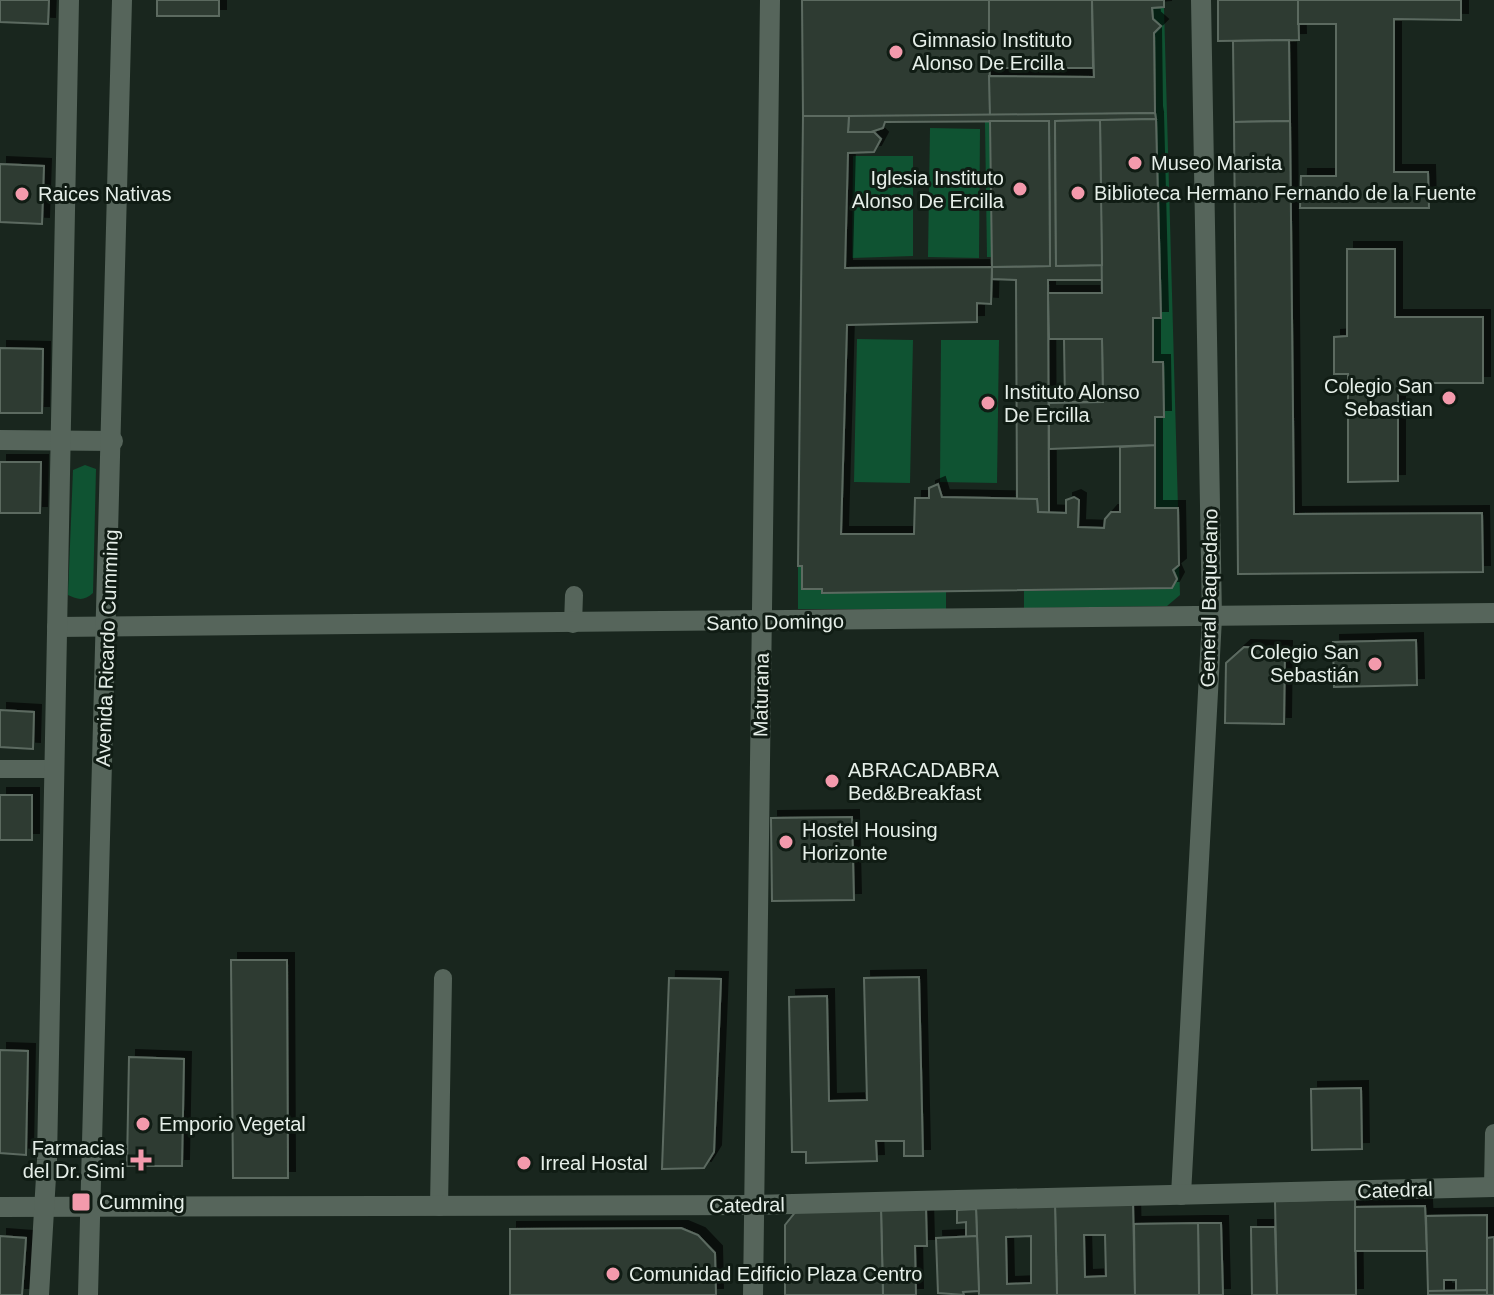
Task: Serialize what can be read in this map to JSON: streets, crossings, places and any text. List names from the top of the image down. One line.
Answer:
{"streets":{"main road":["General Baquedano","Santo Domingo","Avenida Ricardo Cumming","Maturana","Catedral"]},"crossings":[["General Baquedano","Santo Domingo"],["General Baquedano","Catedral"],["Santo Domingo","Avenida Ricardo Cumming"],["Santo Domingo","Maturana"],["Avenida Ricardo Cumming","Catedral"],["Maturana","Catedral"]],"places":{"other":["Gimnasio Instituto Alonso De Ercilla","Museo Marista","Iglesia Instituto Alonso De Ercilla","Biblioteca Hermano Fernando de la Fuente","Raices Nativas","Colegio San Sebastian","Instituto Alonso De Ercilla","Colegio San Sebastián","ABRACADABRA Bed&Breakfast","Hostel Housing Horizonte","Emporio Vegetal","Irreal Hostal","Comunidad Edificio Plaza Centro"],"health":["Farmacias del Dr. Simi"],"transit":["Cumming"]}}
